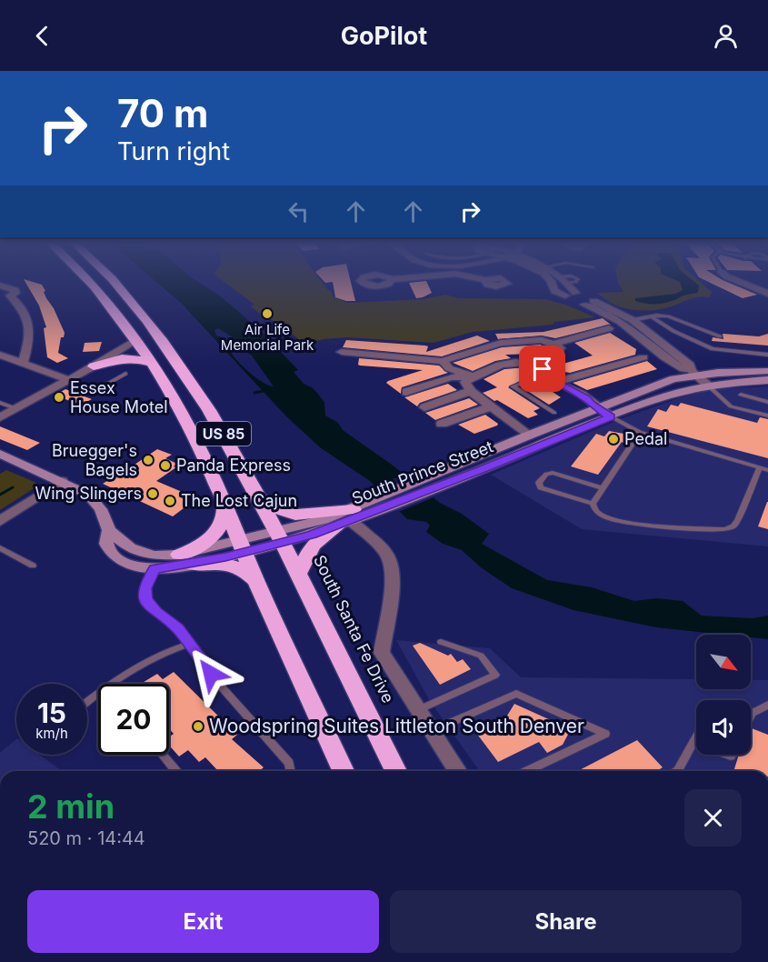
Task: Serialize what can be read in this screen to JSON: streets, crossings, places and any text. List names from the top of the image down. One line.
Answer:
{"streets":{"highway":["US 85","South Santa Fe Drive"],"street":["South Prince Street"]},"crossings":[["US 85","South Prince Street"],["South Prince Street","South Santa Fe Drive"]],"places":["Air Life Memorial Park","Essex House Motel","Pedal","Bruegger's Bagels","Panda Express","Wing Slingers","The Lost Cajun","Woodspring Suites Littleton South Denver"],"north":"bottom right","page":{"header":"GoPilot","turn":["70 m","Turn right"],"speed":"15 km/h","limit":"20","heading":["2 min","520 m · 14:44"],"buttons":["Exit","Share"]}}
